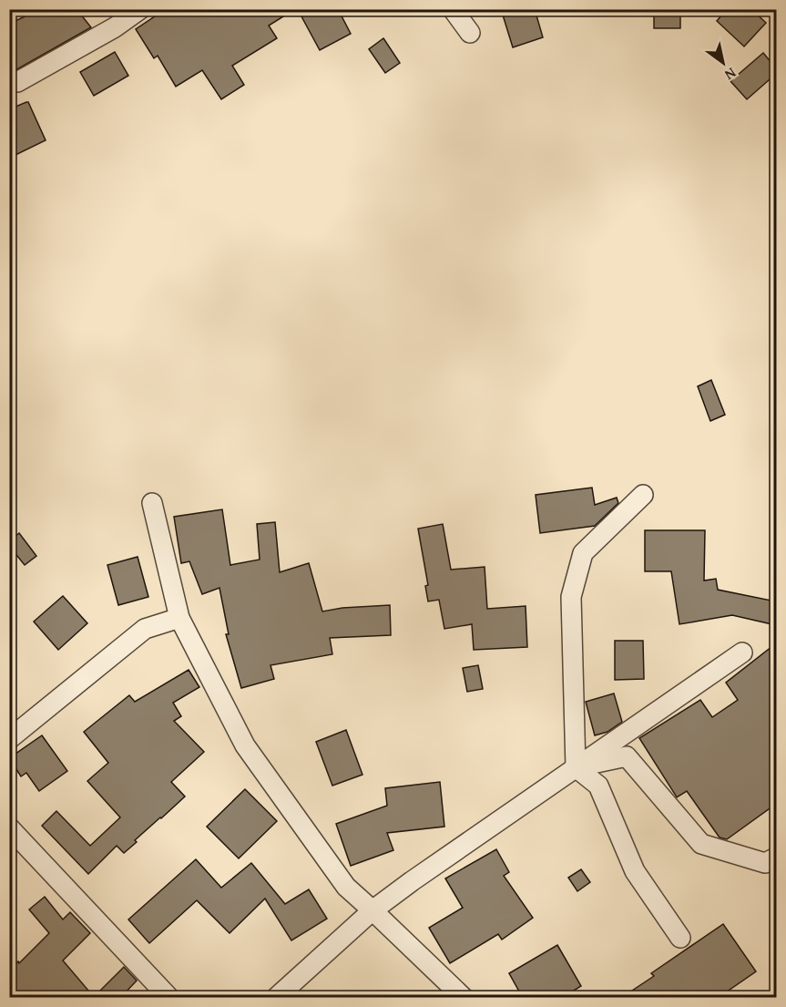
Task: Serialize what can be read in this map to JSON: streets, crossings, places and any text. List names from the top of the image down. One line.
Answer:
{"north":"bottom right"}
